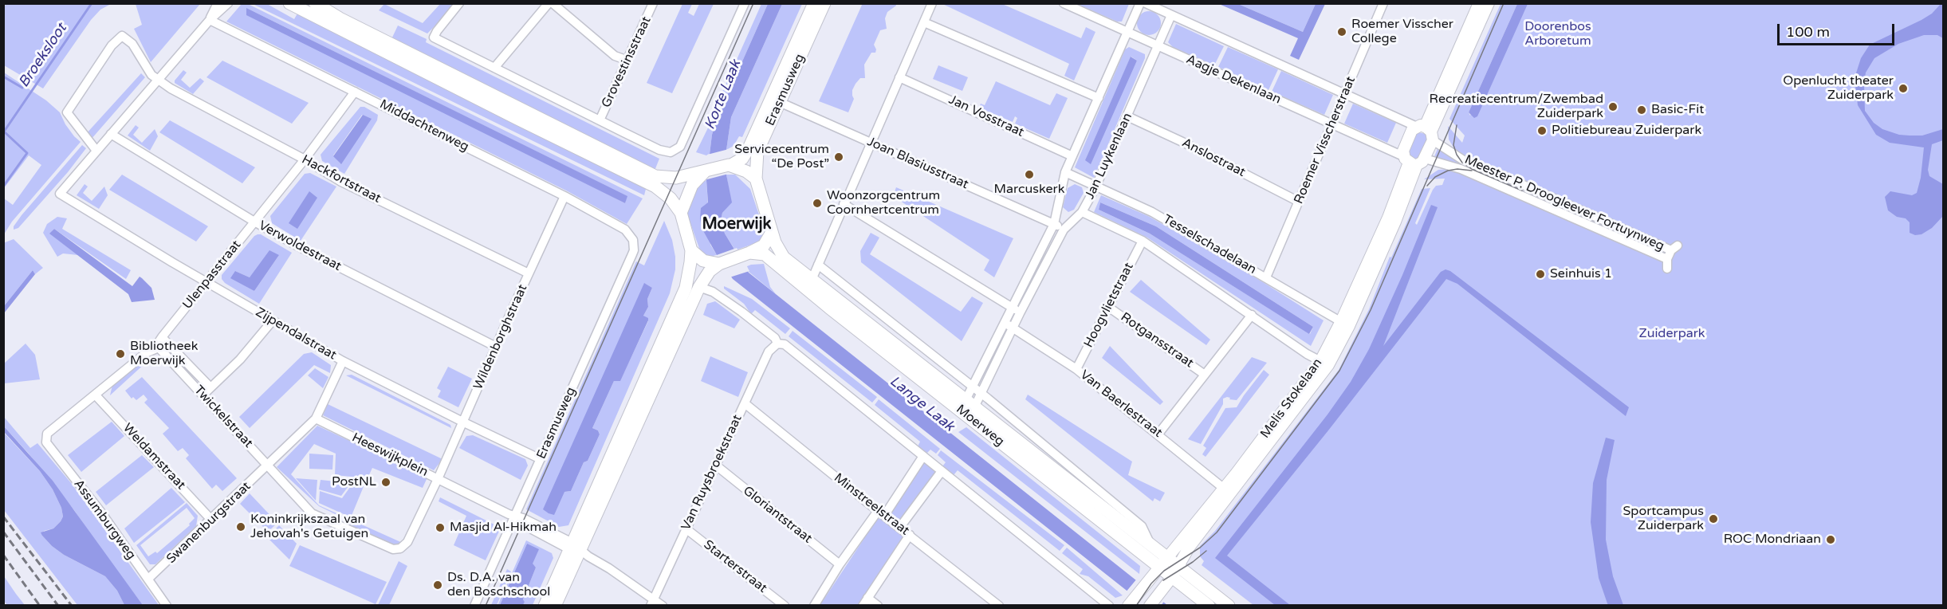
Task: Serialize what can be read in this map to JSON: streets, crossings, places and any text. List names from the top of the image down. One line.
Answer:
{"streets":{"main road":["Erasmusweg","Moerweg"],"street":["Grovestinsstraat","Aagje Dekenlaan","Jan Vosstraat","Middachtenweg","Roemer Visscherstraat","Jan Luykenlaan","Anslostraat","Joan Blasiusstraat","Hackfortstraat","Meester P. Droogleever Fortuynweg","Tesselschadelaan","Verwoldestraat","Ulenpasstraat","Hoogvlietstraat","Zijpendalstraat","Wildenborghstraat","Rotgansstraat","Melis Stokelaan","Van Baerlestraat","Twickelstraat","Heeswijkplein","Weldamstraat","Van Ruysbroekstraat","Minstreelstraat","Gloriantstraat","Assumburgweg","Swanenburgstraat","Starterstraat"]},"crossings":[["Aagje Dekenlaan","Roemer Visscherstraat"],["Aagje Dekenlaan","Jan Luykenlaan"],["Aagje Dekenlaan","Meester P. Droogleever Fortuynweg"],["Aagje Dekenlaan","Melis Stokelaan"],["Erasmusweg","Middachtenweg"],["Erasmusweg","Joan Blasiusstraat"],["Erasmusweg","Zijpendalstraat"],["Erasmusweg","Moerweg"],["Middachtenweg","Ulenpasstraat"],["Middachtenweg","Wildenborghstraat"],["Roemer Visscherstraat","Anslostraat"],["Roemer Visscherstraat","Tesselschadelaan"],["Jan Luykenlaan","Anslostraat"],["Jan Luykenlaan","Joan Blasiusstraat"],["Jan Luykenlaan","Tesselschadelaan"],["Jan Luykenlaan","Van Baerlestraat"],["Jan Luykenlaan","Moerweg"],["Hackfortstraat","Ulenpasstraat"],["Hackfortstraat","Zijpendalstraat"],["Hackfortstraat","Wildenborghstraat"],["Meester P. Droogleever Fortuynweg","Melis Stokelaan"],["Tesselschadelaan","Melis Stokelaan"],["Verwoldestraat","Ulenpasstraat"],["Verwoldestraat","Wildenborghstraat"],["Ulenpasstraat","Zijpendalstraat"],["Ulenpasstraat","Twickelstraat"],["Hoogvlietstraat","Rotgansstraat"],["Hoogvlietstraat","Van Baerlestraat"],["Zijpendalstraat","Wildenborghstraat"],["Wildenborghstraat","Heeswijkplein"],["Melis Stokelaan","Van Baerlestraat"],["Melis Stokelaan","Moerweg"],["Twickelstraat","Heeswijkplein"],["Twickelstraat","Swanenburgstraat"],["Heeswijkplein","Swanenburgstraat"],["Weldamstraat","Assumburgweg"],["Weldamstraat","Swanenburgstraat"],["Van Ruysbroekstraat","Minstreelstraat"],["Van Ruysbroekstraat","Gloriantstraat"],["Van Ruysbroekstraat","Starterstraat"],["Assumburgweg","Swanenburgstraat"]],"districts":["Moerwijk"],"water":["Broeksloot","Korte Laak","Lange Laak"],"parks":["Doorenbos Arboretum","Zuiderpark"],"places":["Roemer Visscher College","Openlucht theater Zuiderpark","Recreatiecentrum/Zwembad Zuiderpark","Basic-Fit","Politiebureau Zuiderpark","Servicecentrum “De Post”","Marcuskerk","Woonzorgcentrum Coornhertcentrum","Seinhuis 1","Bibliotheek Moerwijk","PostNL","Sportcampus Zuiderpark","Koninkrijkszaal van Jehovah's Getuigen","Masjid Al-Hikmah","ROC Mondriaan","Ds. D.A. van den Boschschool"],"scale_bar":"100 m"}
